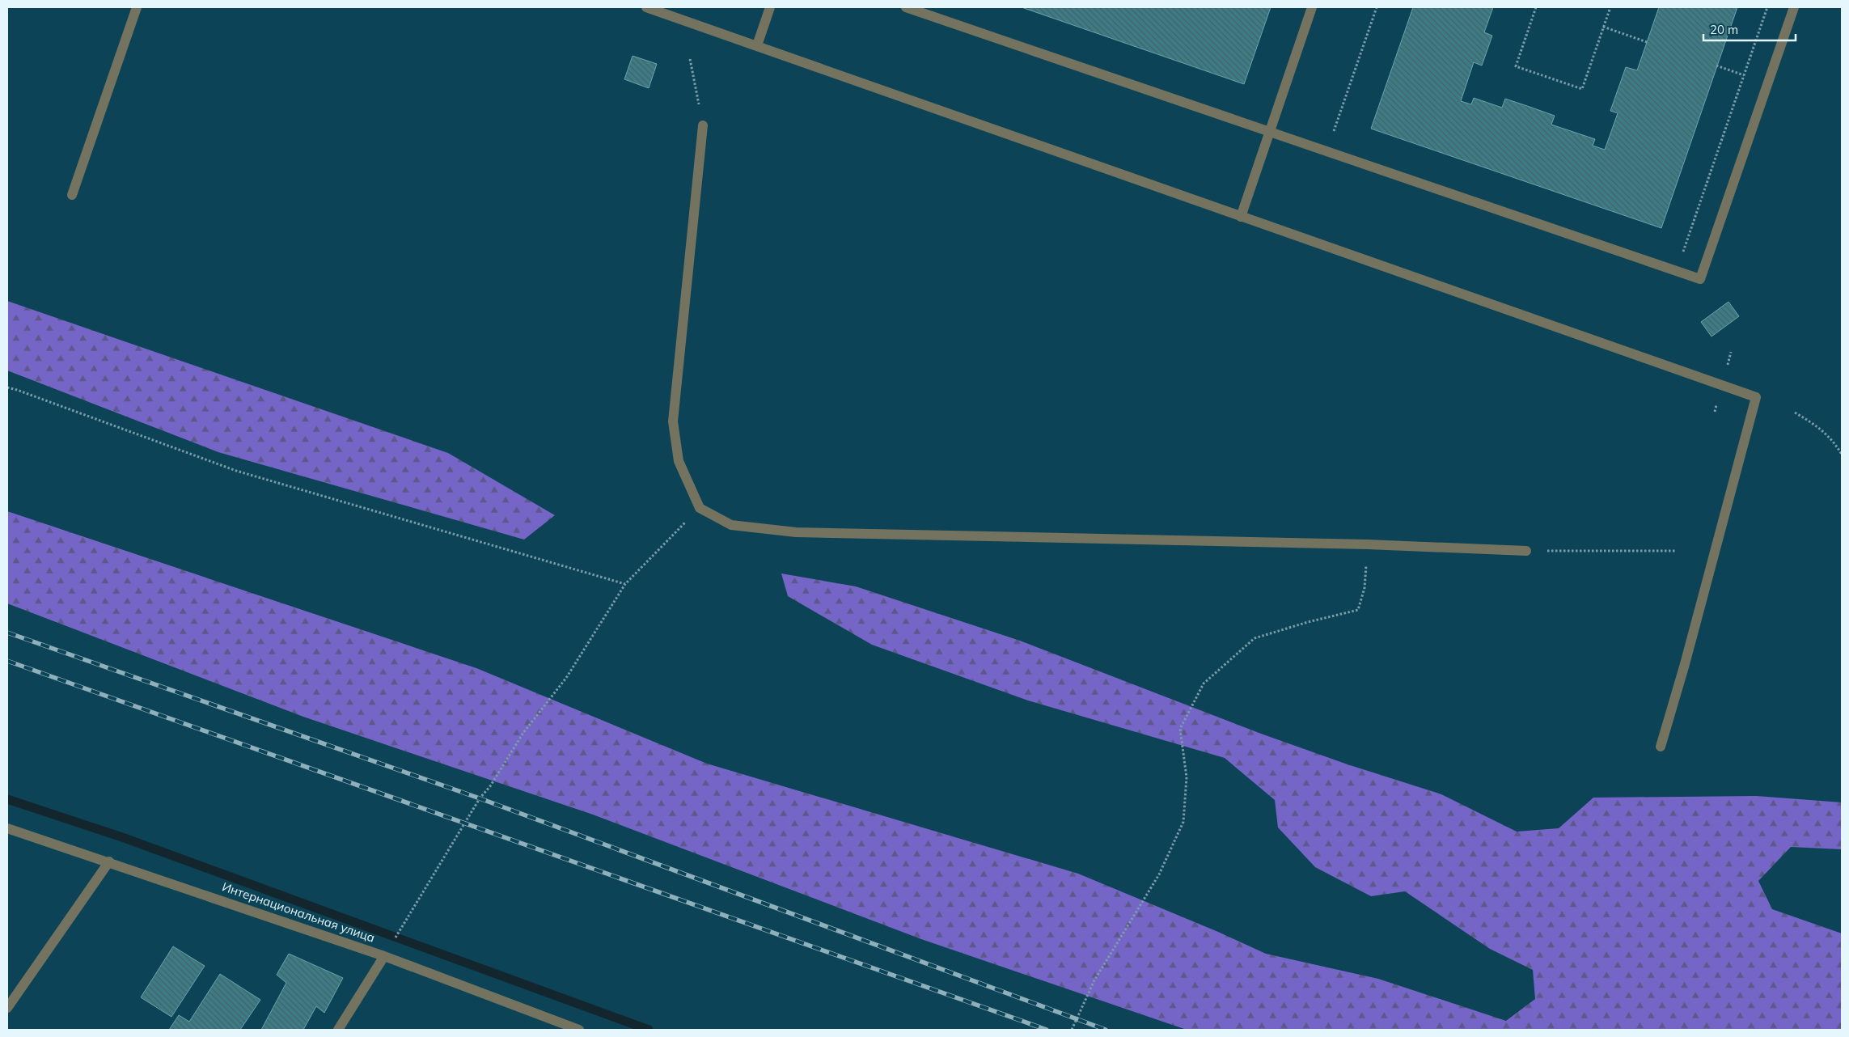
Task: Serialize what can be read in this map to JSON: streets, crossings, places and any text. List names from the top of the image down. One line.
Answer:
{"streets":{"street":["Интернациональная улица"]},"scale_bar":"20 m"}
